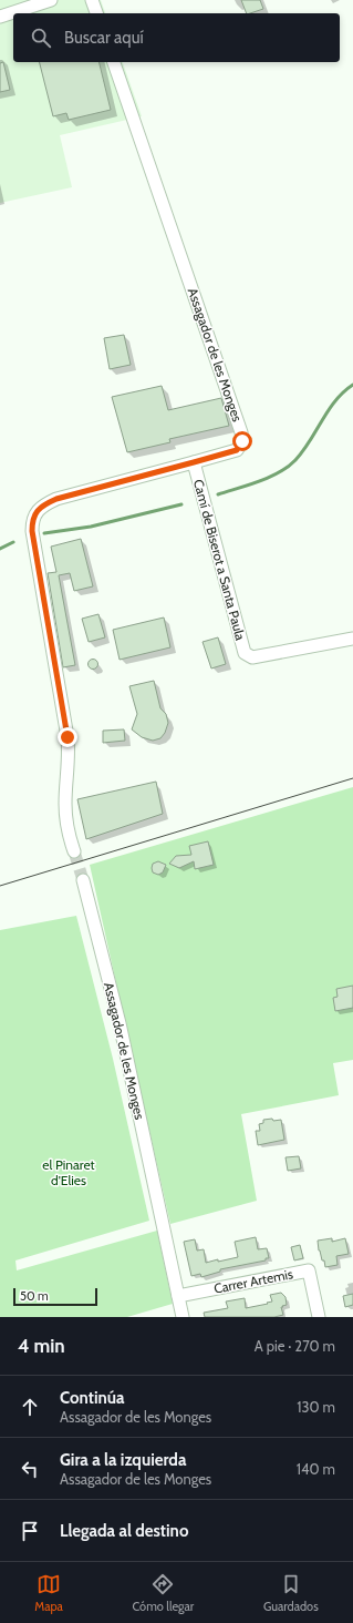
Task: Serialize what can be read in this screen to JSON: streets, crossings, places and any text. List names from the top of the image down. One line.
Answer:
{"streets":{"street":["Assagador de les Monges","Camí de Biserot a Santa Paula","Carrer Artemis"]},"crossings":[["Assagador de les Monges","Camí de Biserot a Santa Paula"],["Assagador de les Monges","Carrer Artemis"]],"parks":["el Pinaret d'Elies"],"scale_bar":"50 m","page":{"search":"Buscar aquí","scale":"50 m","heading":["4 min","A pie · 270 m"],"list":[["Continúa","Assagador de les Monges","130 m"],["Gira a la izquierda","Assagador de les Monges","140 m"],"Llegada al destino"],"nav":["Mapa","Cómo llegar","Guardados"]}}
